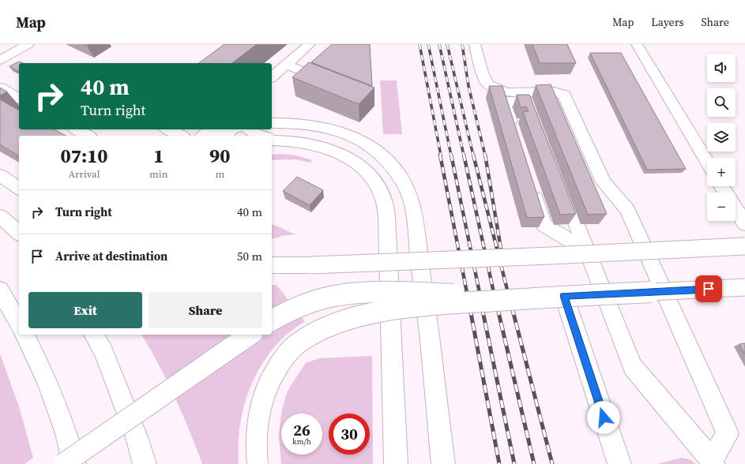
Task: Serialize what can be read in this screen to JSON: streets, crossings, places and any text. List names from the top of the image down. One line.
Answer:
{"page":{"header":"Map","nav":["Map","Layers","Share"],"map_buttons":["+","−"],"turn":["40 m","Turn right"],"eta":["07:10","Arrival","1","min","90","m"],"list":[{"name":"Turn right","value":"40 m"},{"name":"Arrive at destination","value":"50 m"}],"buttons":["Exit","Share"],"speed":"26 km/h","limit":"30"}}
